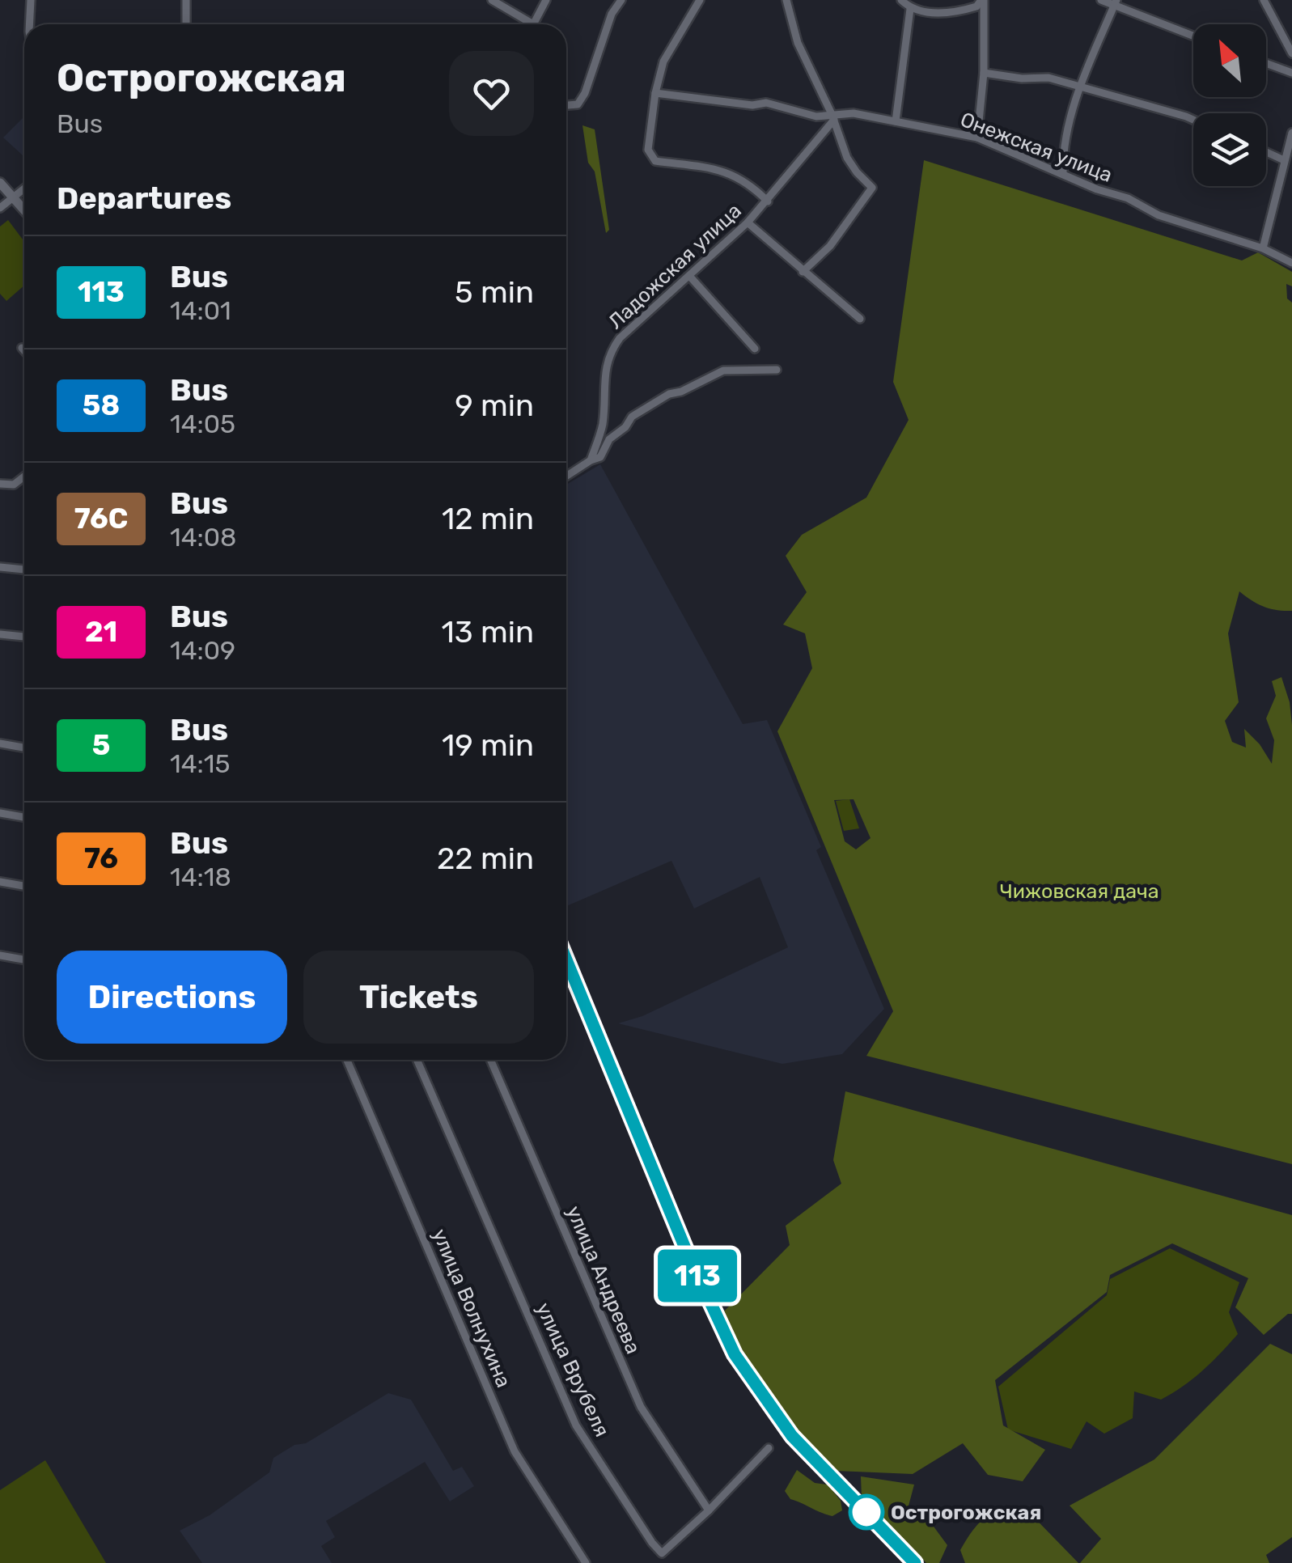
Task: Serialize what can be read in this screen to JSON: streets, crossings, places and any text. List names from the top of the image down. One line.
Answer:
{"streets":{"street":["Онежская улица","Ладожская улица","улица Андреева","улица Волнухина","улица Врубеля"]},"crossings":[["Онежская улица","Ладожская улица"],["улица Андреева","улица Врубеля"]],"parks":["Чижовская дача"],"places":["Острогожская"],"lines":["bus line 113"],"north":"top left","page":{"on_map":"113","heading":[["Острогожская","Bus"],"Departures"],"list":[{"mark":"113","name":"Bus","note":"14:01","value":"5 min"},{"mark":"58","name":"Bus","note":"14:05","value":"9 min"},{"mark":"76С","name":"Bus","note":"14:08","value":"12 min"},{"mark":"21","name":"Bus","note":"14:09","value":"13 min"},{"mark":"5","name":"Bus","note":"14:15","value":"19 min"},{"mark":"76","name":"Bus","note":"14:18","value":"22 min"}],"buttons":["Directions","Tickets"]}}
